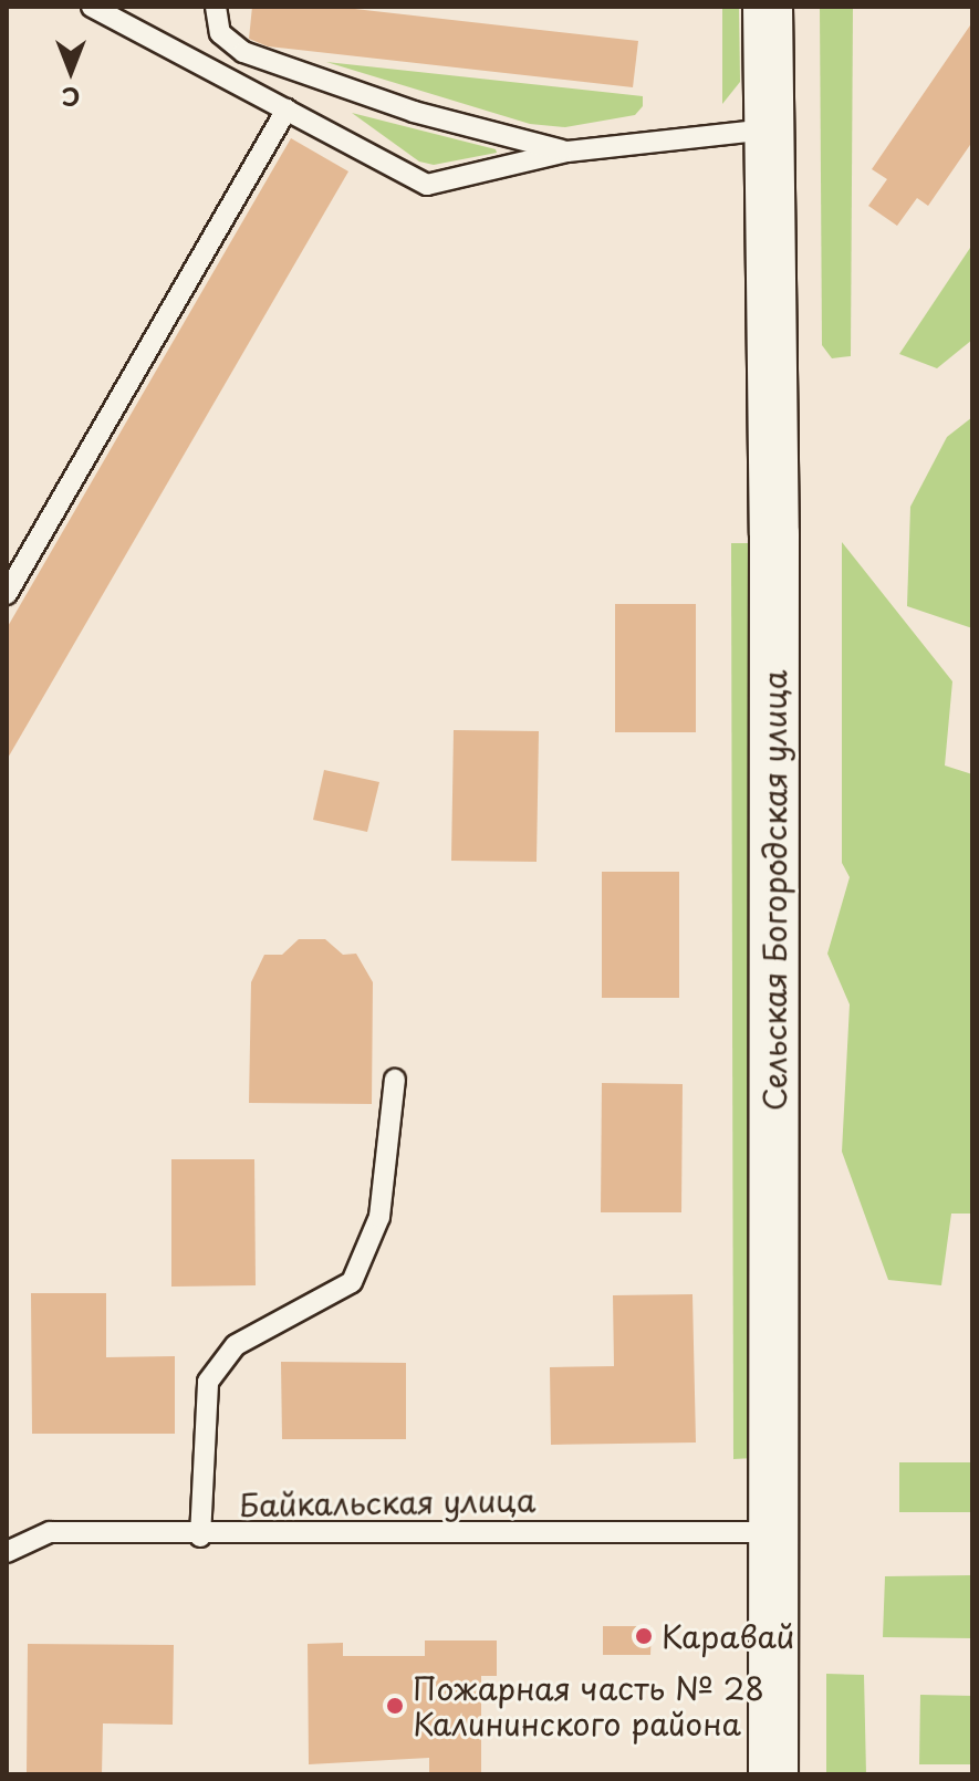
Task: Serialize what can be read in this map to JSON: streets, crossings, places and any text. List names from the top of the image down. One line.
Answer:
{"streets":{"main road":["Сельская Богородская улица"],"lane":["Байкальская улица"]},"crossings":[["Сельская Богородская улица","Байкальская улица"]],"places":["Каравай","Пожарная часть № 28 Калининского района"],"north":"bottom"}
